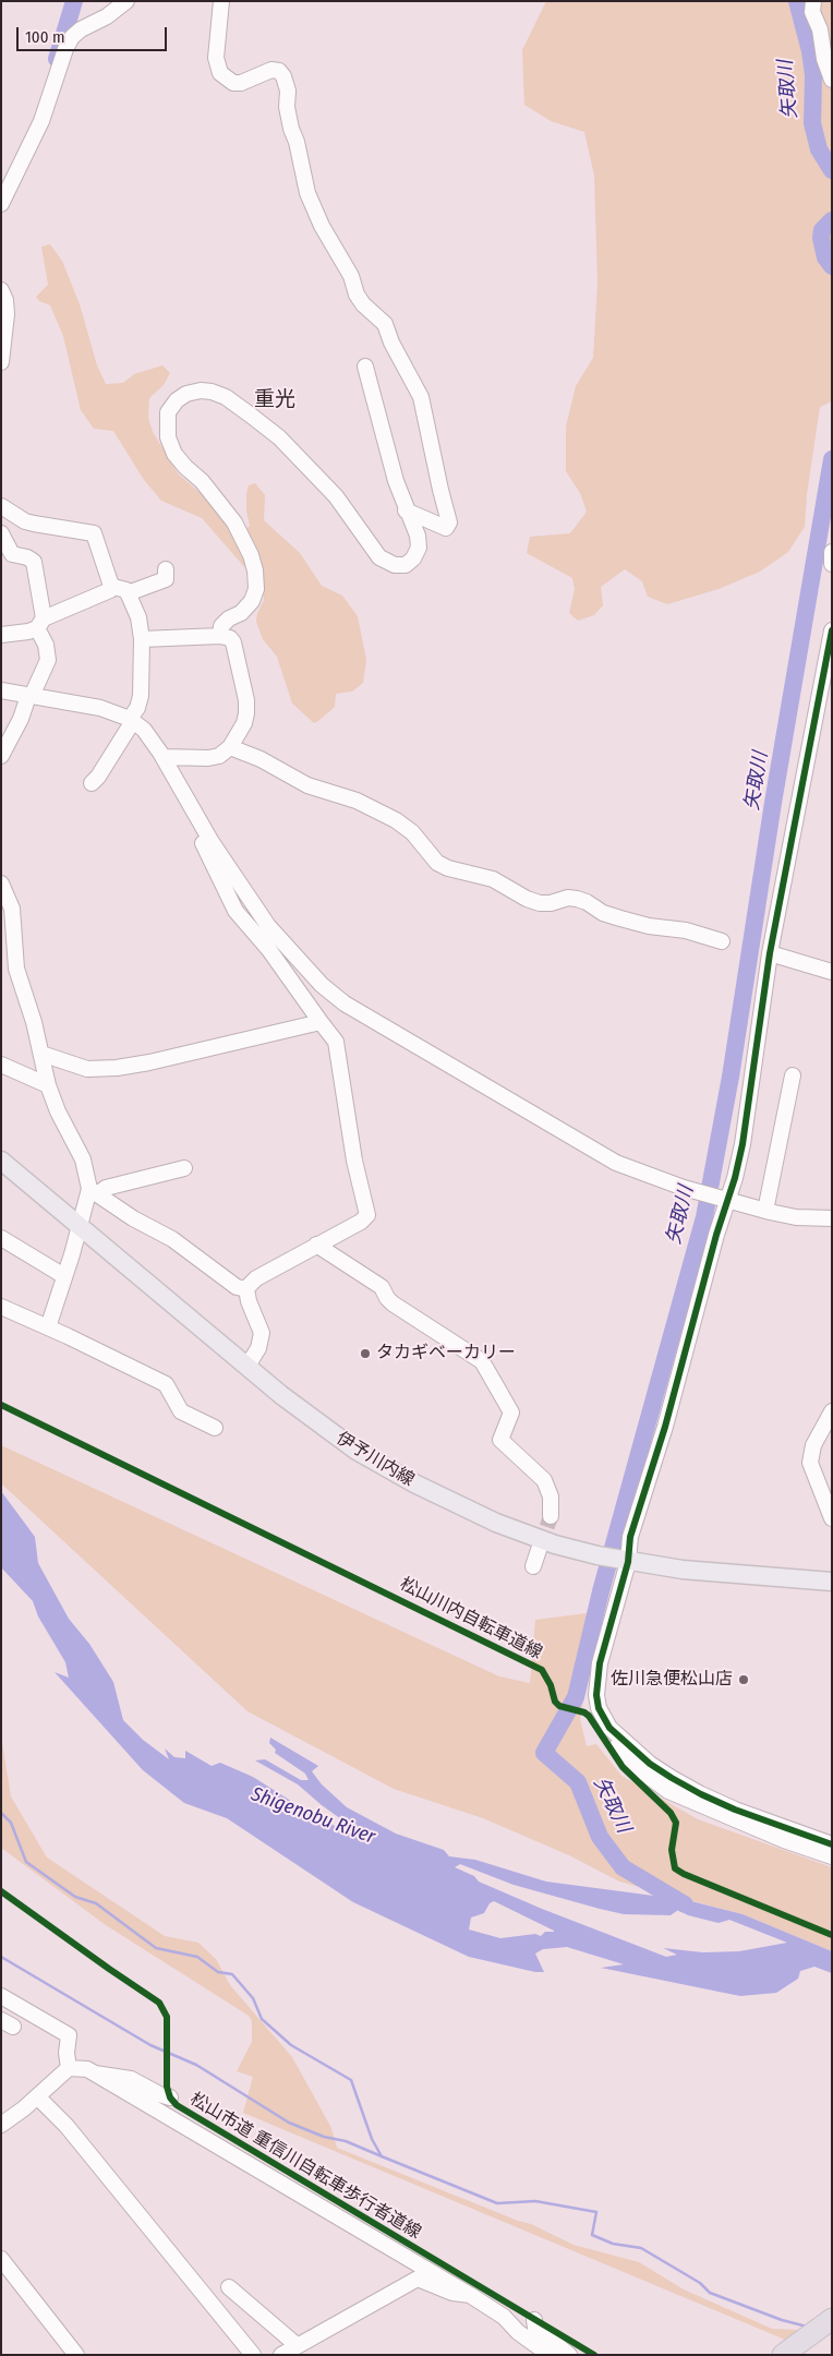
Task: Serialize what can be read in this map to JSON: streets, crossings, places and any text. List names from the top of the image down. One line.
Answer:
{"streets":{"main road":["伊予川内線"],"cycle path":["松山川内自転車道線","松山市道 重信川自転車歩行者道線"]},"districts":["重光"],"water":["矢取川","Shigenobu River"],"places":["タカギベーカリー","佐川急便松山店"],"scale_bar":"100 m"}
